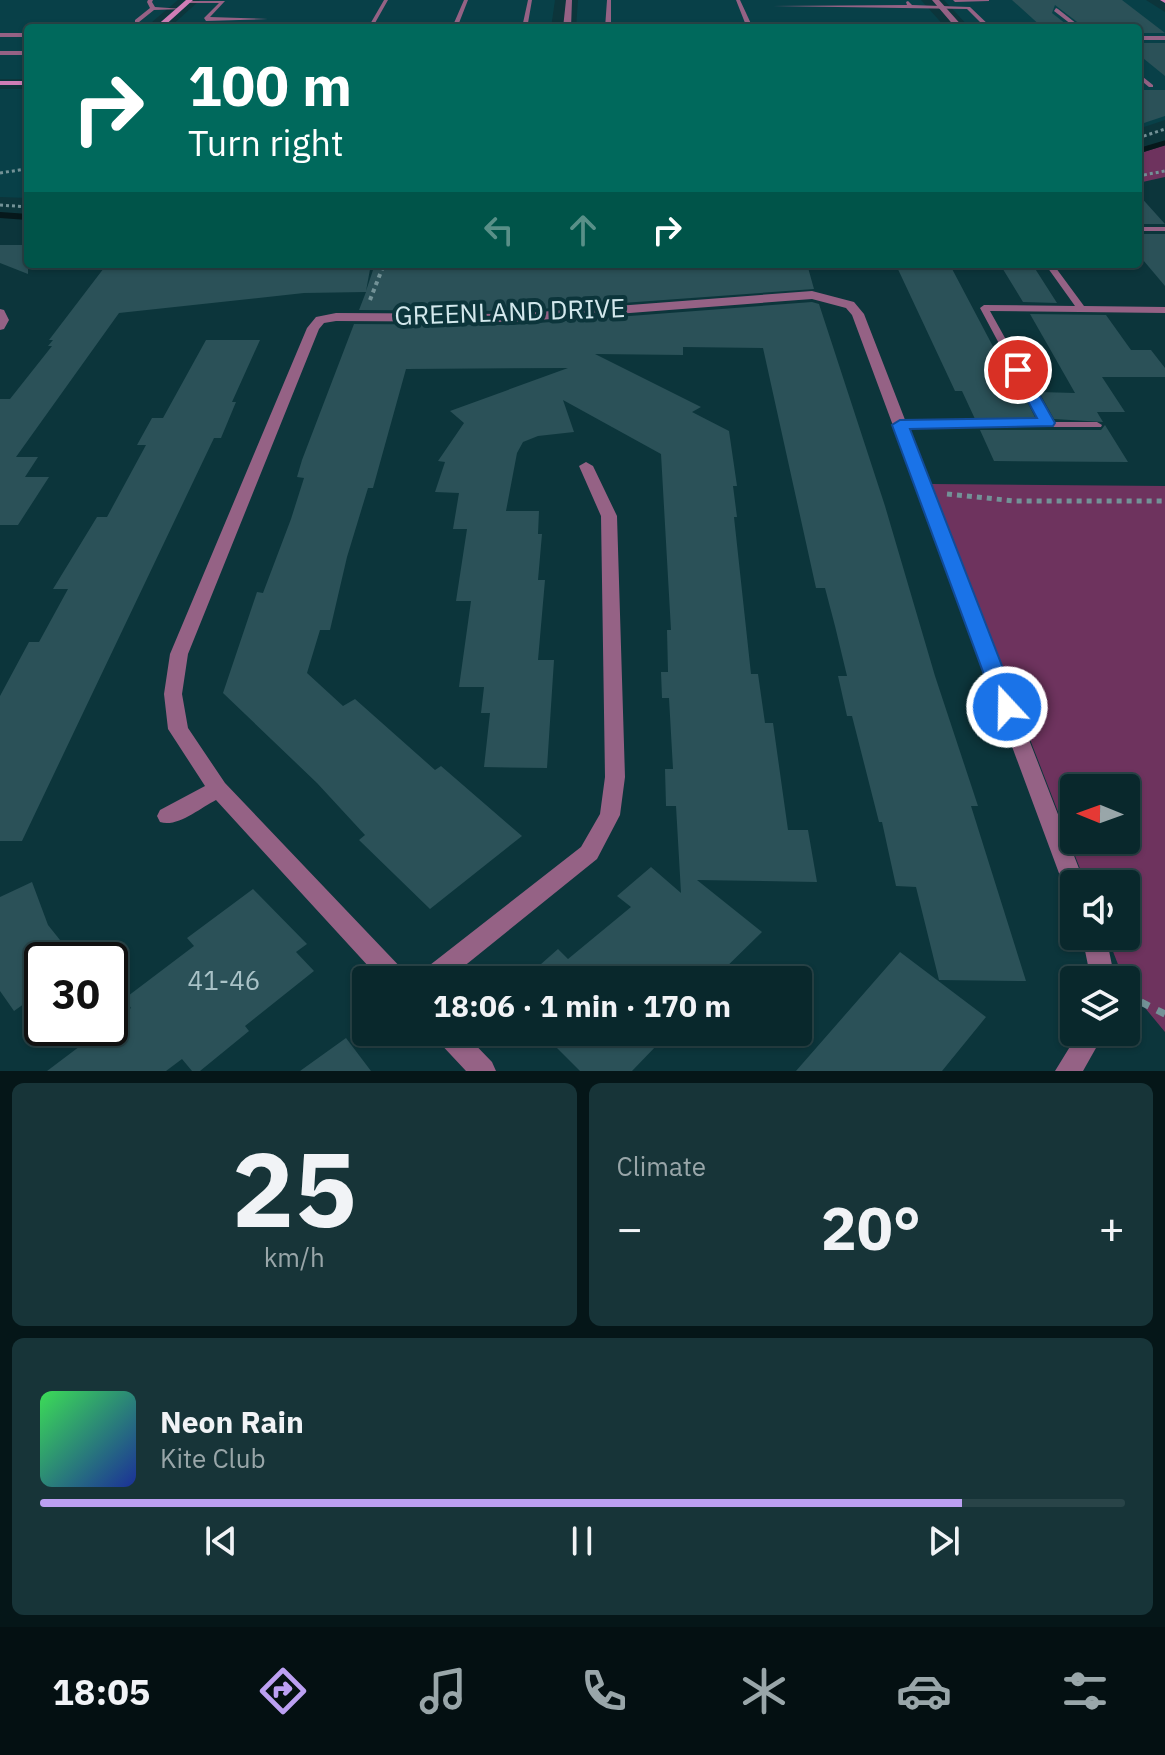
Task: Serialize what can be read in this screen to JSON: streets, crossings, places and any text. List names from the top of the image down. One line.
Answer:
{"streets":{"street":["GREENLAND DRIVE"]},"house_numbers":["41-46"],"north":"left","page":{"turn":["100 m","Turn right"],"limit":"30","trip":"18:06 · 1 min · 170 m","tile":[["25","km/h"],"Climate"],"heat":["−","20°","+"],"song":["Neon Rain","Kite Club"],"tabs":"18:05"}}
